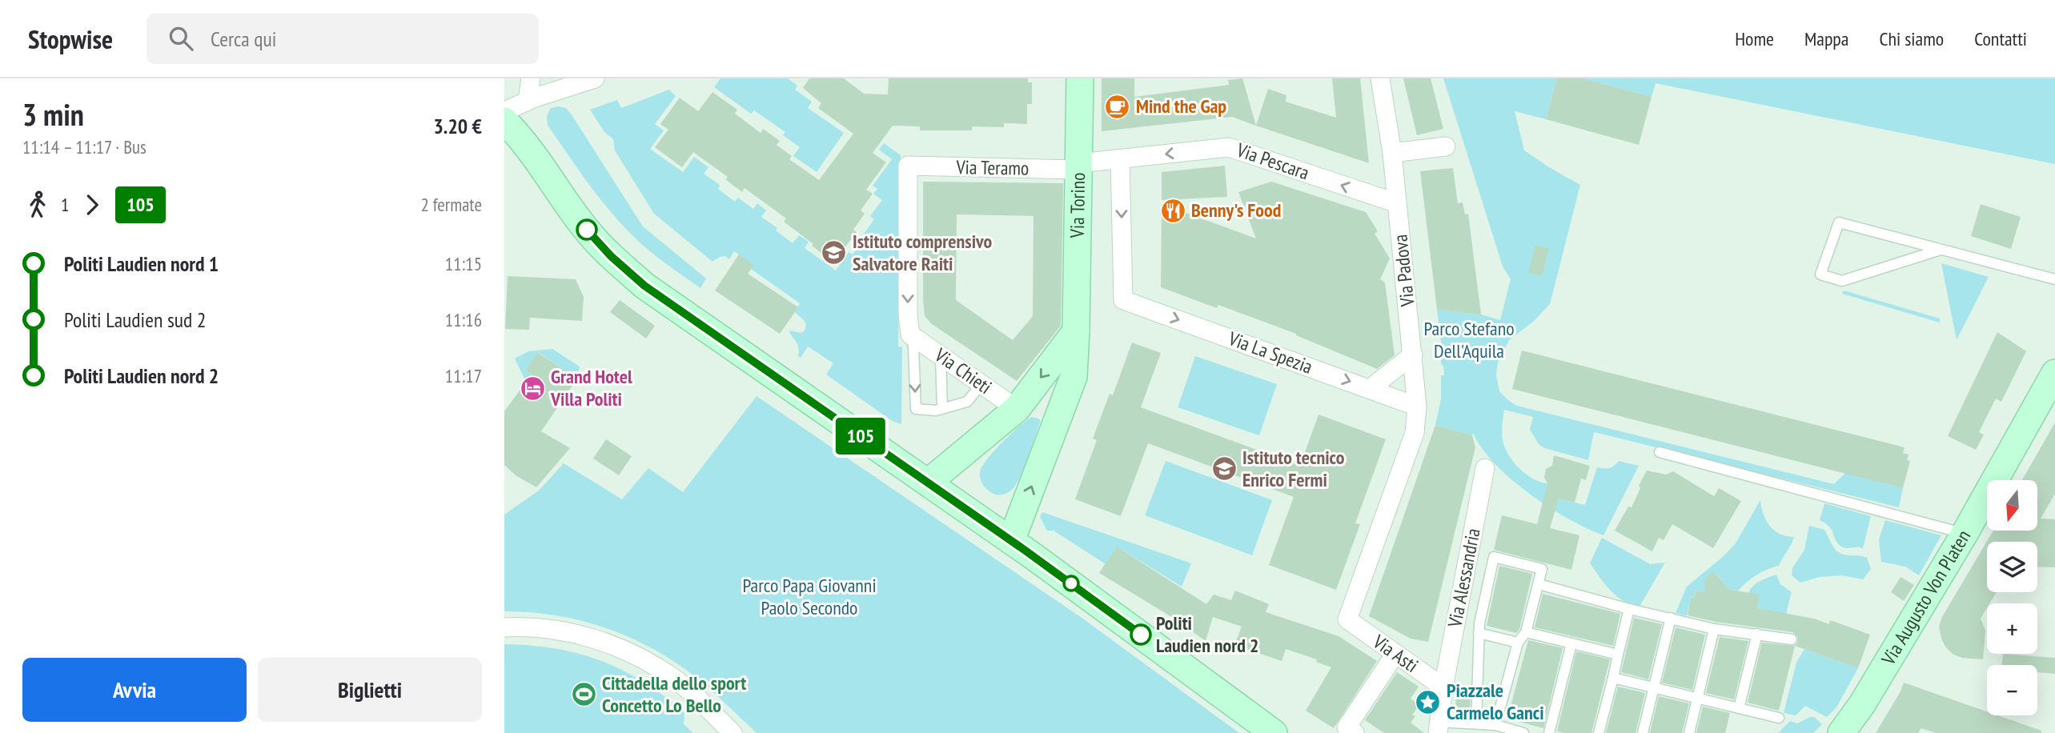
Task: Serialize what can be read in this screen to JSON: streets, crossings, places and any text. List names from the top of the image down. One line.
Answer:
{"streets":{"street":["Via Pescara","Via Teramo","Via Torino","Via Padova","Via La Spezia","Via Chieti","Via Alessandria","Via Augusto Von Platen","Via Asti"]},"crossings":[["Via Pescara","Via Teramo"],["Via Pescara","Via Torino"],["Via Pescara","Via Padova"],["Via Pescara","Via La Spezia"],["Via Teramo","Via Torino"],["Via Teramo","Via Chieti"],["Via Padova","Via La Spezia"],["Via Padova","Via Asti"],["Via Alessandria","Via Asti"]],"one_way":["Via Pescara","Via La Spezia"],"parks":["Parco Stefano Dell'Aquila","Parco Papa Giovanni Paolo Secondo"],"places":{"cafe":["Mind the Gap"],"restaurant":["Benny's Food"],"school or university":["Istituto comprensivo Salvatore Raiti","Istituto tecnico Enrico Fermi"],"hotel":["Grand Hotel Villa Politi"],"other":["Politi Laudien nord 2"],"sports":["Cittadella dello sport Concetto Lo Bello"],"place":["Piazzale Carmelo Ganci"]},"lines":["bus line 105"],"north":"bottom","page":{"header":"Stopwise","search":"Cerca qui","nav":["Home","Mappa","Chi siamo","Contatti"],"heading":["3 min","11:14 – 11:17 · Bus","3.20 €"],"on_map":"105","legs":["1","105","2 fermate"],"list":[{"name":"Politi Laudien nord 1","value":"11:15"},{"name":"Politi Laudien sud 2","value":"11:16"},{"name":"Politi Laudien nord 2","value":"11:17"}],"map_buttons":["+","−"],"buttons":["Avvia","Biglietti"]}}
